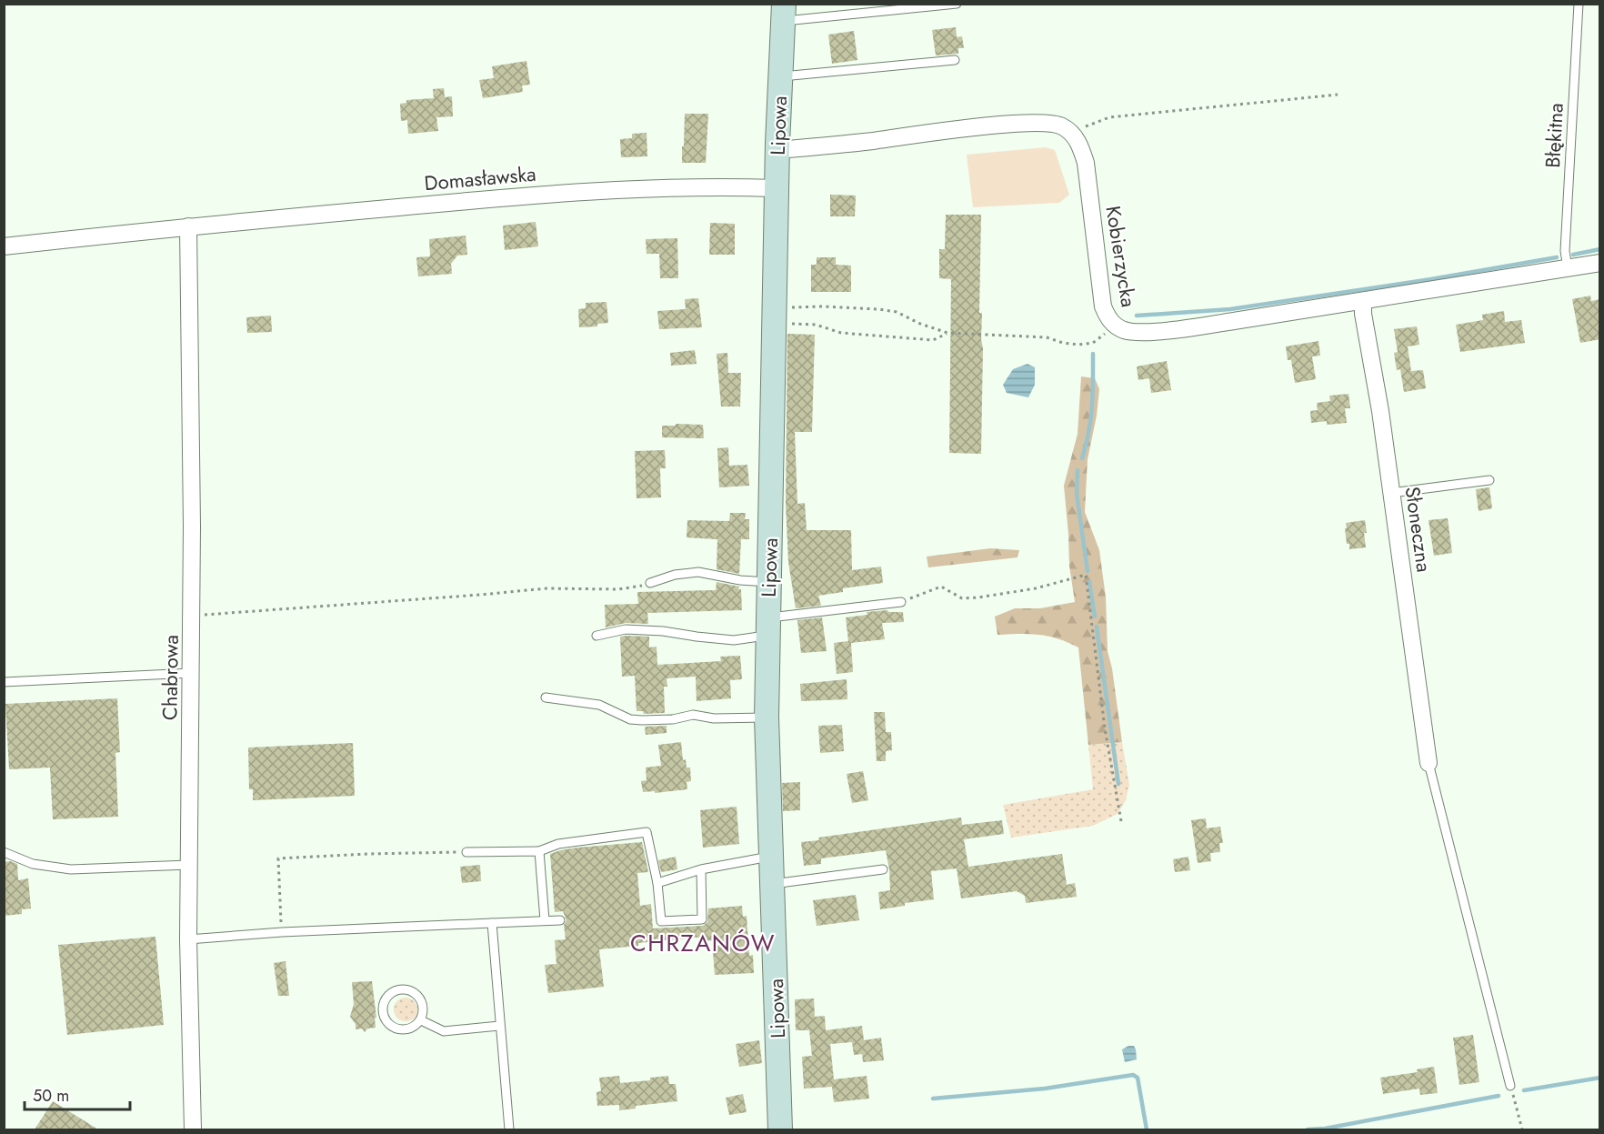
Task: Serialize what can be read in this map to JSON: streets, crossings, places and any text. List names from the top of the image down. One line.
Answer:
{"streets":{"street":["Lipowa","Domasławska","Kobierzycka","Słoneczna","Chabrowa"],"lane":["Błękitna"]},"crossings":[["Lipowa","Domasławska"],["Błękitna","Kobierzycka"],["Domasławska","Chabrowa"],["Kobierzycka","Słoneczna"]],"districts":["CHRZANÓW"],"scale_bar":"50 m"}
